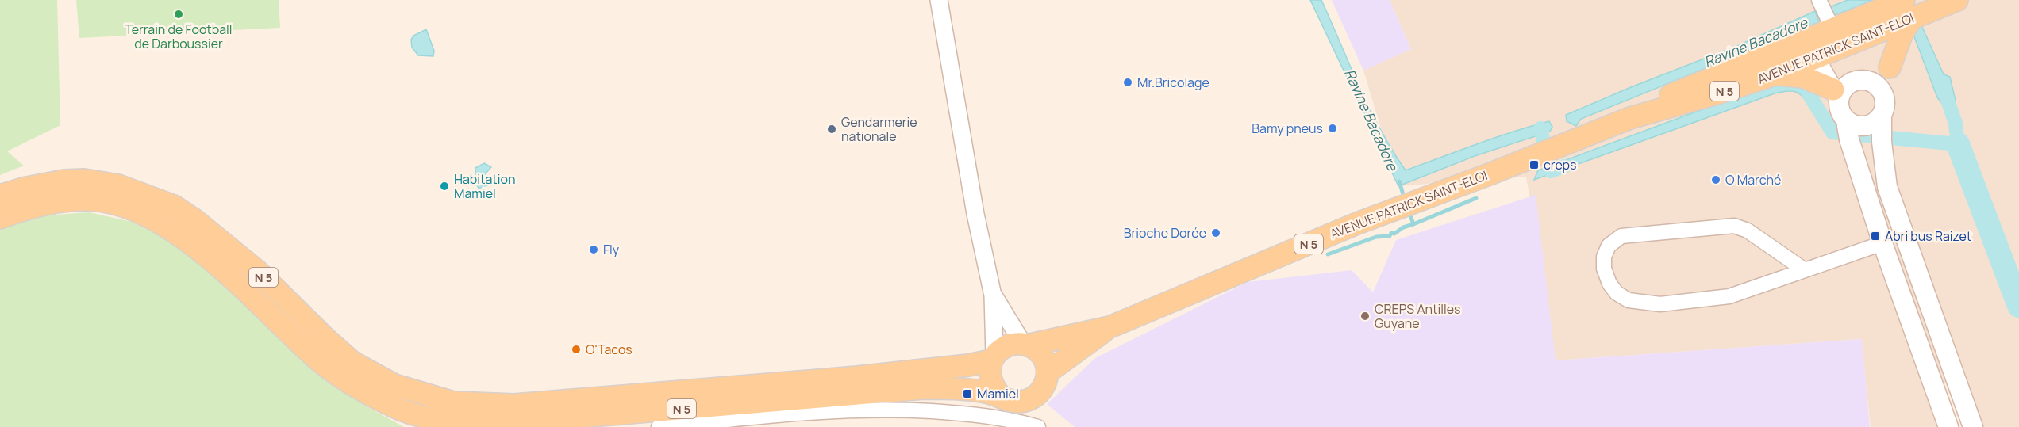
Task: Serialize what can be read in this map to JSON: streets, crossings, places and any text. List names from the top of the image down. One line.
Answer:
{"streets":{"main road":["AVENUE PATRICK SAINT-ELOI","N 5"]},"crossings":[["AVENUE PATRICK SAINT-ELOI","N 5"]],"water":["Ravine Bacadore"],"places":{"other":["Terrain de Football de Darboussier","Mr.Bricolage","Bamy pneus","Gendarmerie nationale","O Marché","Habitation Mamiel","Brioche Dorée","Fly","CREPS Antilles Guyane","O'Tacos"],"transit":["creps","Abri bus Raizet","Mamiel"]}}
